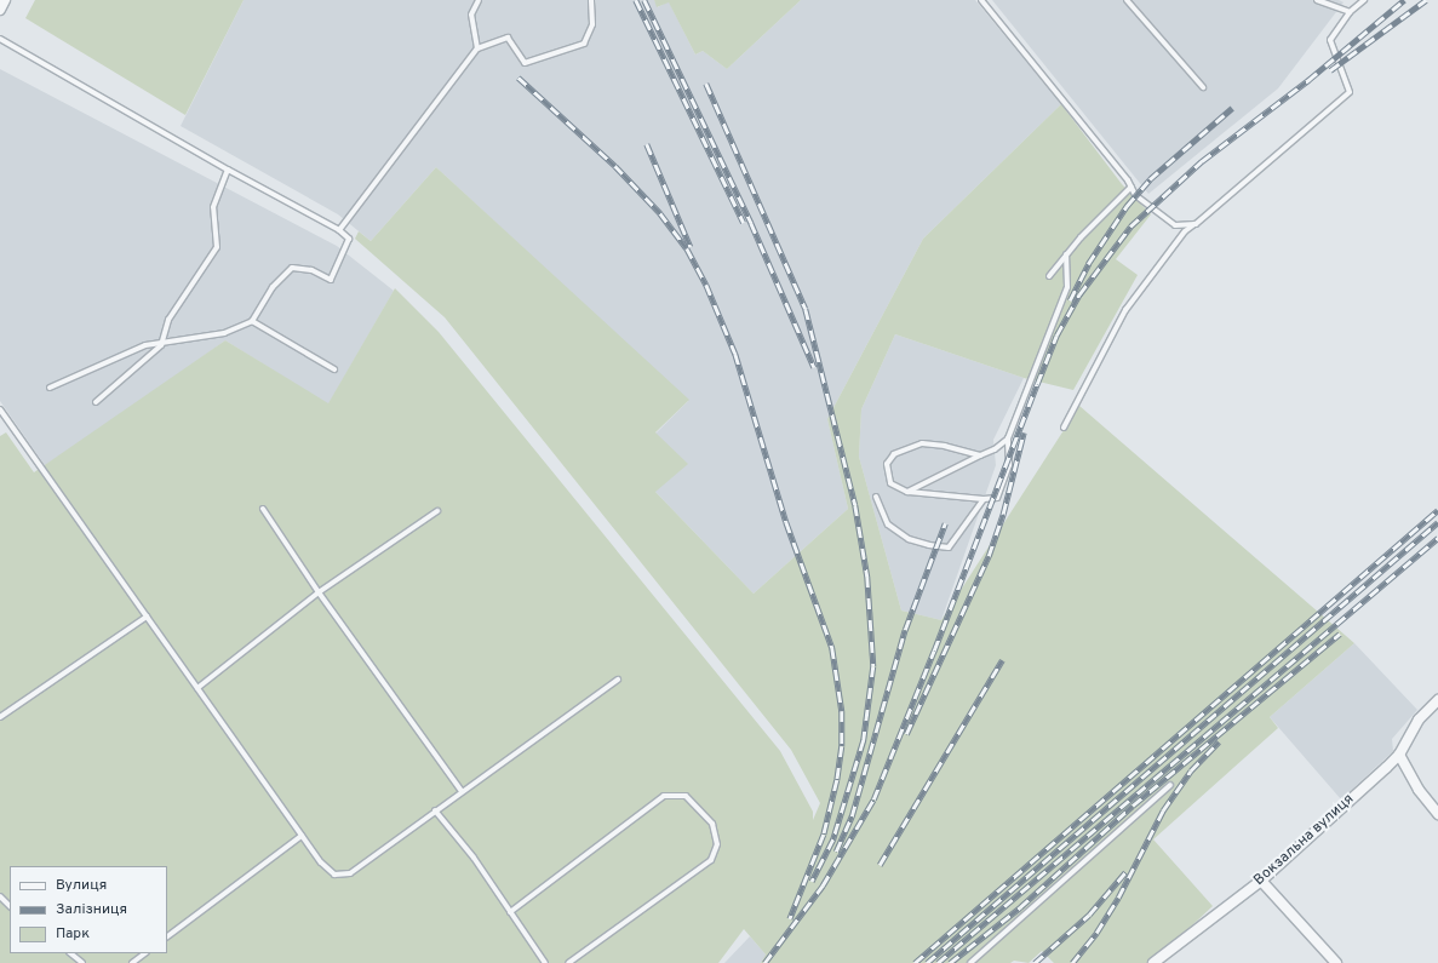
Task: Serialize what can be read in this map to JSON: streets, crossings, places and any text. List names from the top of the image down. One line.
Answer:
{"streets":{"street":["Вокзальна вулиця"]},"legend":["Вулиця","Залізниця","Парк"]}
